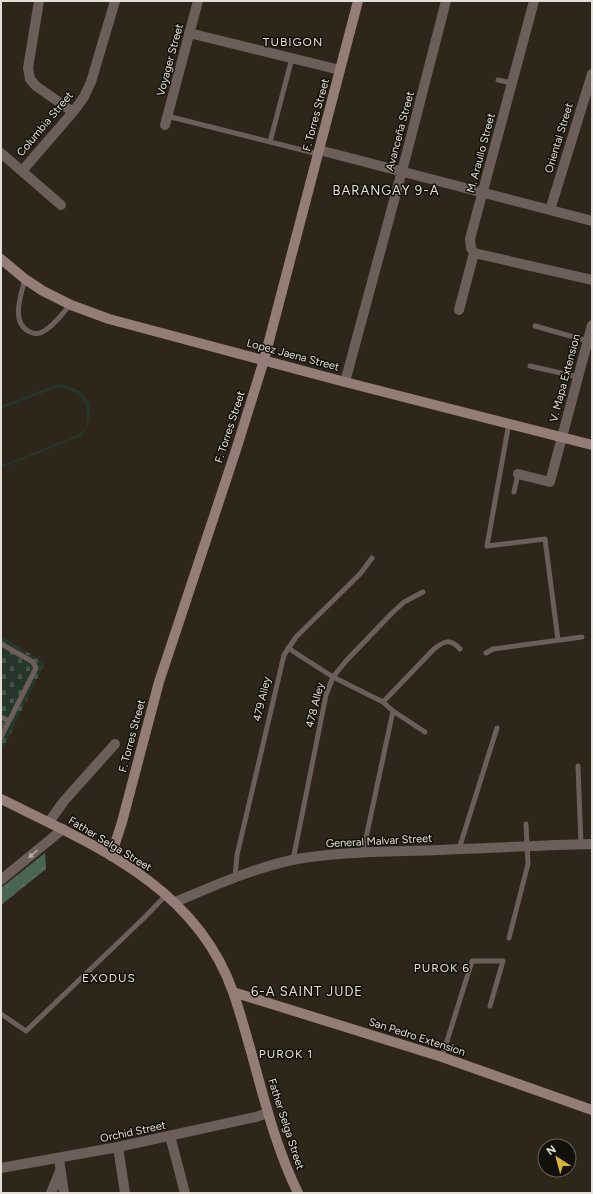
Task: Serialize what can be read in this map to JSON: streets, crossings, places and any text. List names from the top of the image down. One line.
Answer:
{"streets":{"main road":["F. Torres Street","Lopez Jaena Street","Father Selga Street","San Pedro Extension"],"street":["Voyager Street","Columbia Street","Avanceña Street","Oriental Street","M. Araullo Street","V. Mapa Extension","General Malvar Street","Orchid Street"],"lane":["479 Alley","478 Alley"]},"crossings":[["F. Torres Street","Lopez Jaena Street"],["F. Torres Street","Father Selga Street"],["Avanceña Street","Lopez Jaena Street"],["Lopez Jaena Street","V. Mapa Extension"],["479 Alley","General Malvar Street"],["478 Alley","General Malvar Street"],["General Malvar Street","Father Selga Street"],["Father Selga Street","San Pedro Extension"],["Father Selga Street","Orchid Street"]],"districts":["TUBIGON","BARANGAY 9-A","PUROK 6","EXODUS","6-A SAINT JUDE","PUROK 1"],"north":"top left"}
